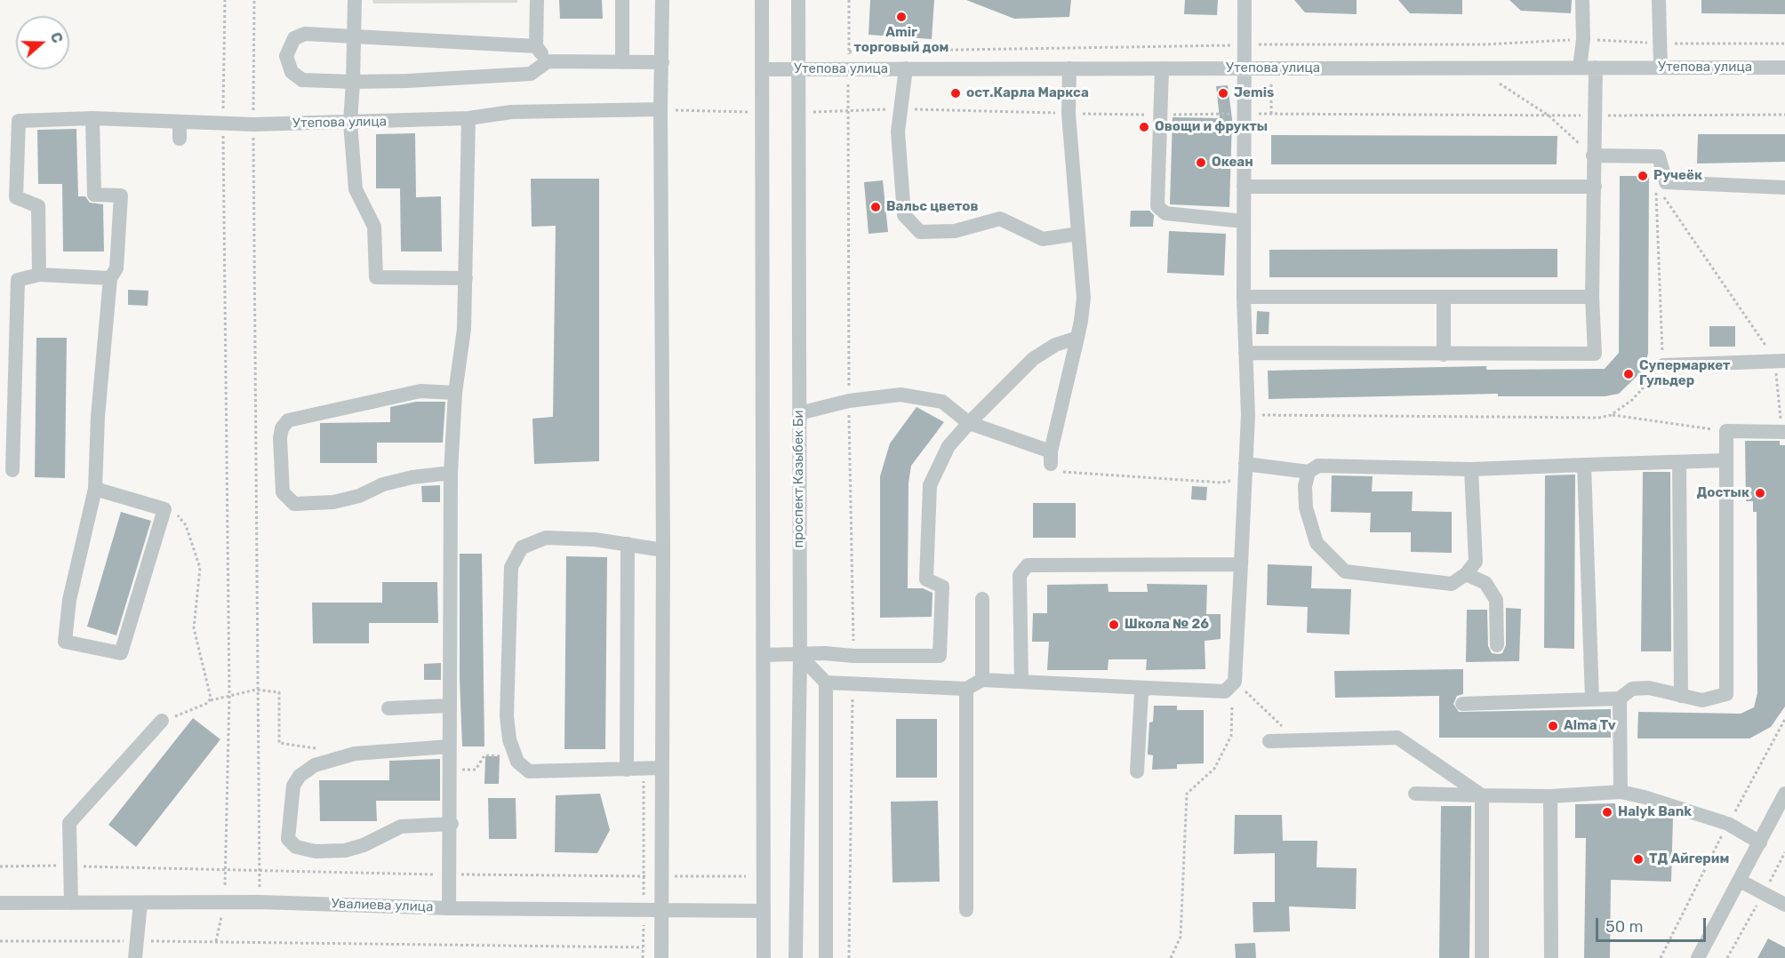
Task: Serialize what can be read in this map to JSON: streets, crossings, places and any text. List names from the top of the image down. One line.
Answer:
{"streets":{"street":["Утепова улица","проспект Казыбек Би","Увалиева улица"]},"crossings":[["Утепова улица","проспект Казыбек Би"]],"places":["Amir торговый дом","ост.Карла Маркса","Jemis","Овощи и фрукты","Океан","Ручеёк","Вальс цветов","Супермаркет Гульдер","Достык","Школа № 26","Alma Tv","Halyk Bank","ТД Айгерим"],"scale_bar":"50 m","north":"right"}
